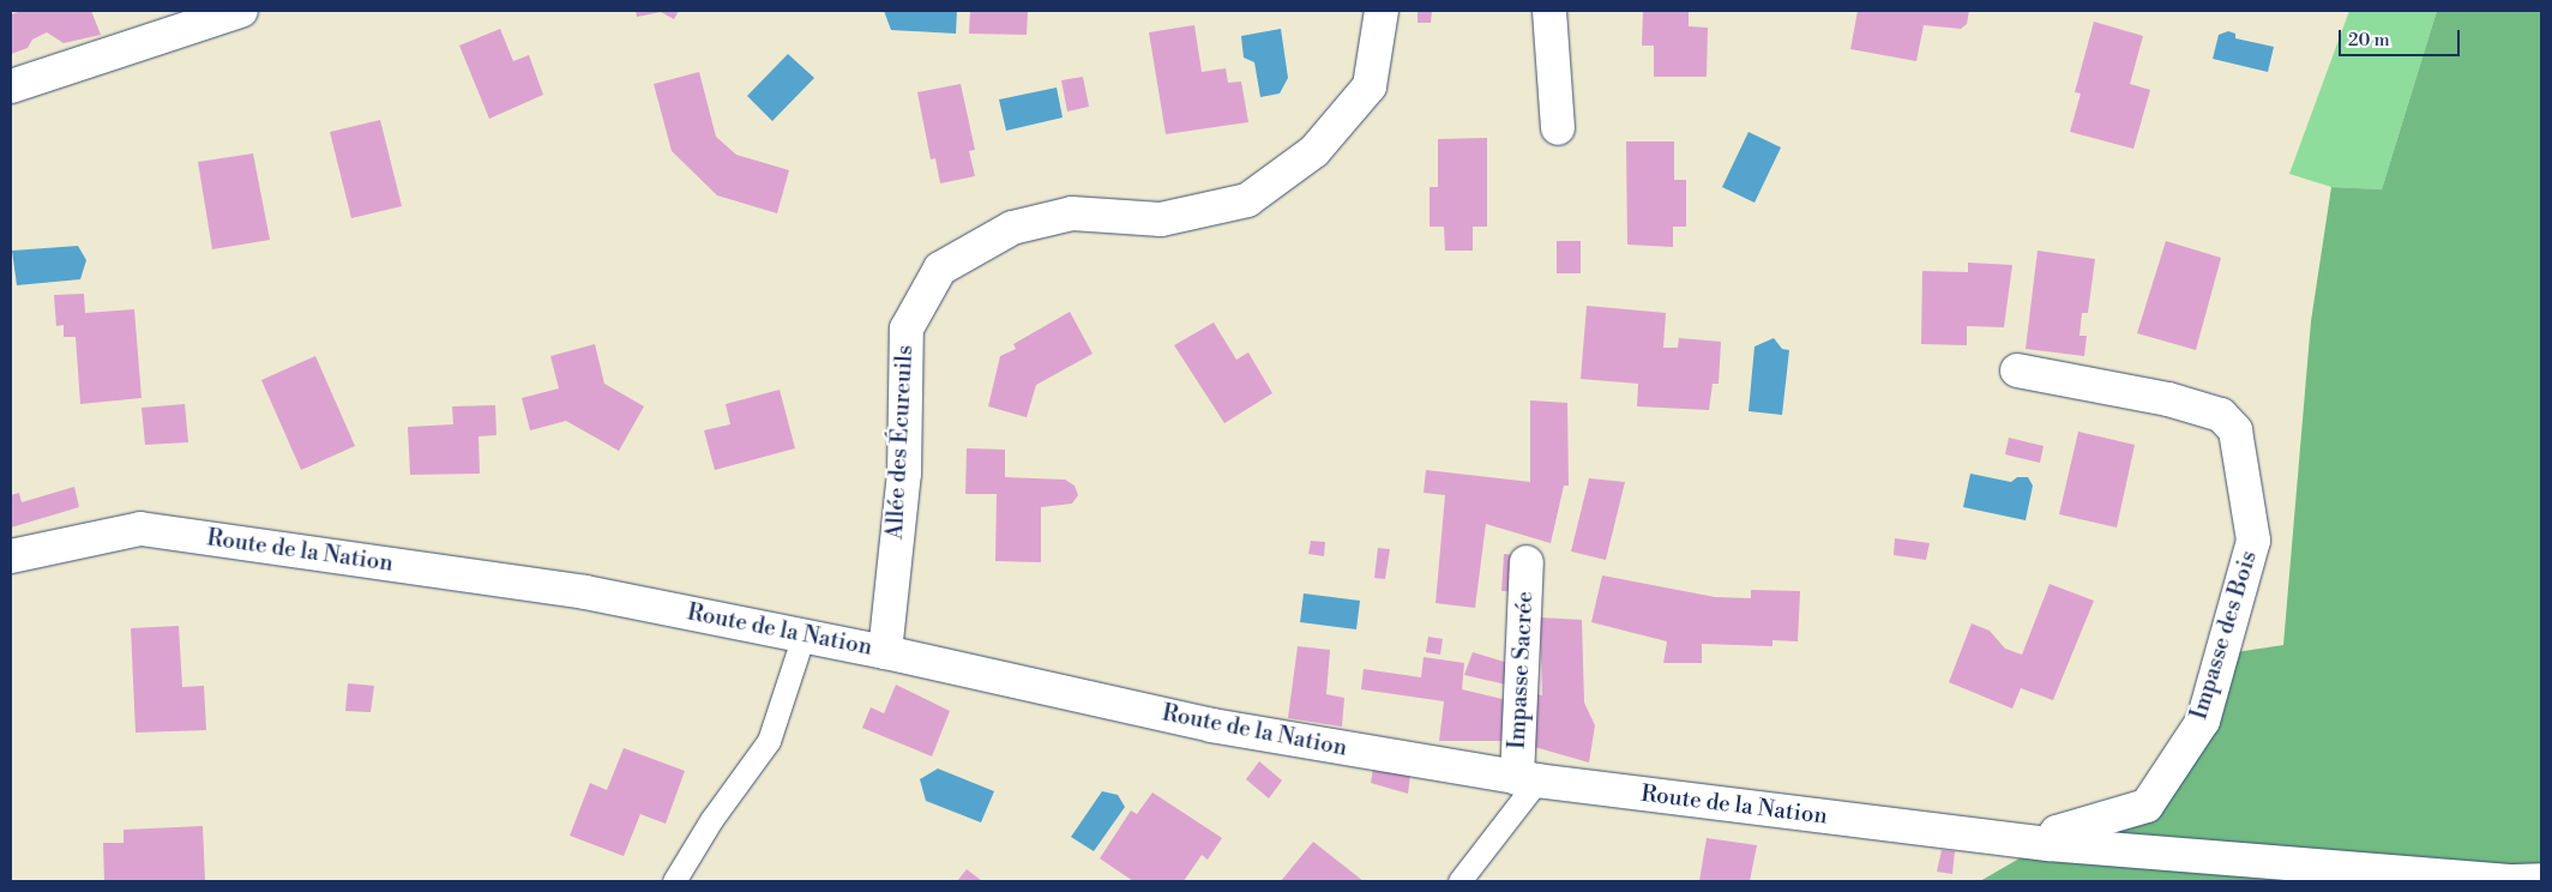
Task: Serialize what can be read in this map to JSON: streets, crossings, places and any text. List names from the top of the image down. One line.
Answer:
{"streets":{"street":["Allée des Écureuils","Route de la Nation","Impasse des Bois","Impasse Sacrée"]},"crossings":[["Allée des Écureuils","Route de la Nation"],["Route de la Nation","Impasse des Bois"],["Route de la Nation","Impasse Sacrée"]],"scale_bar":"20 m"}
